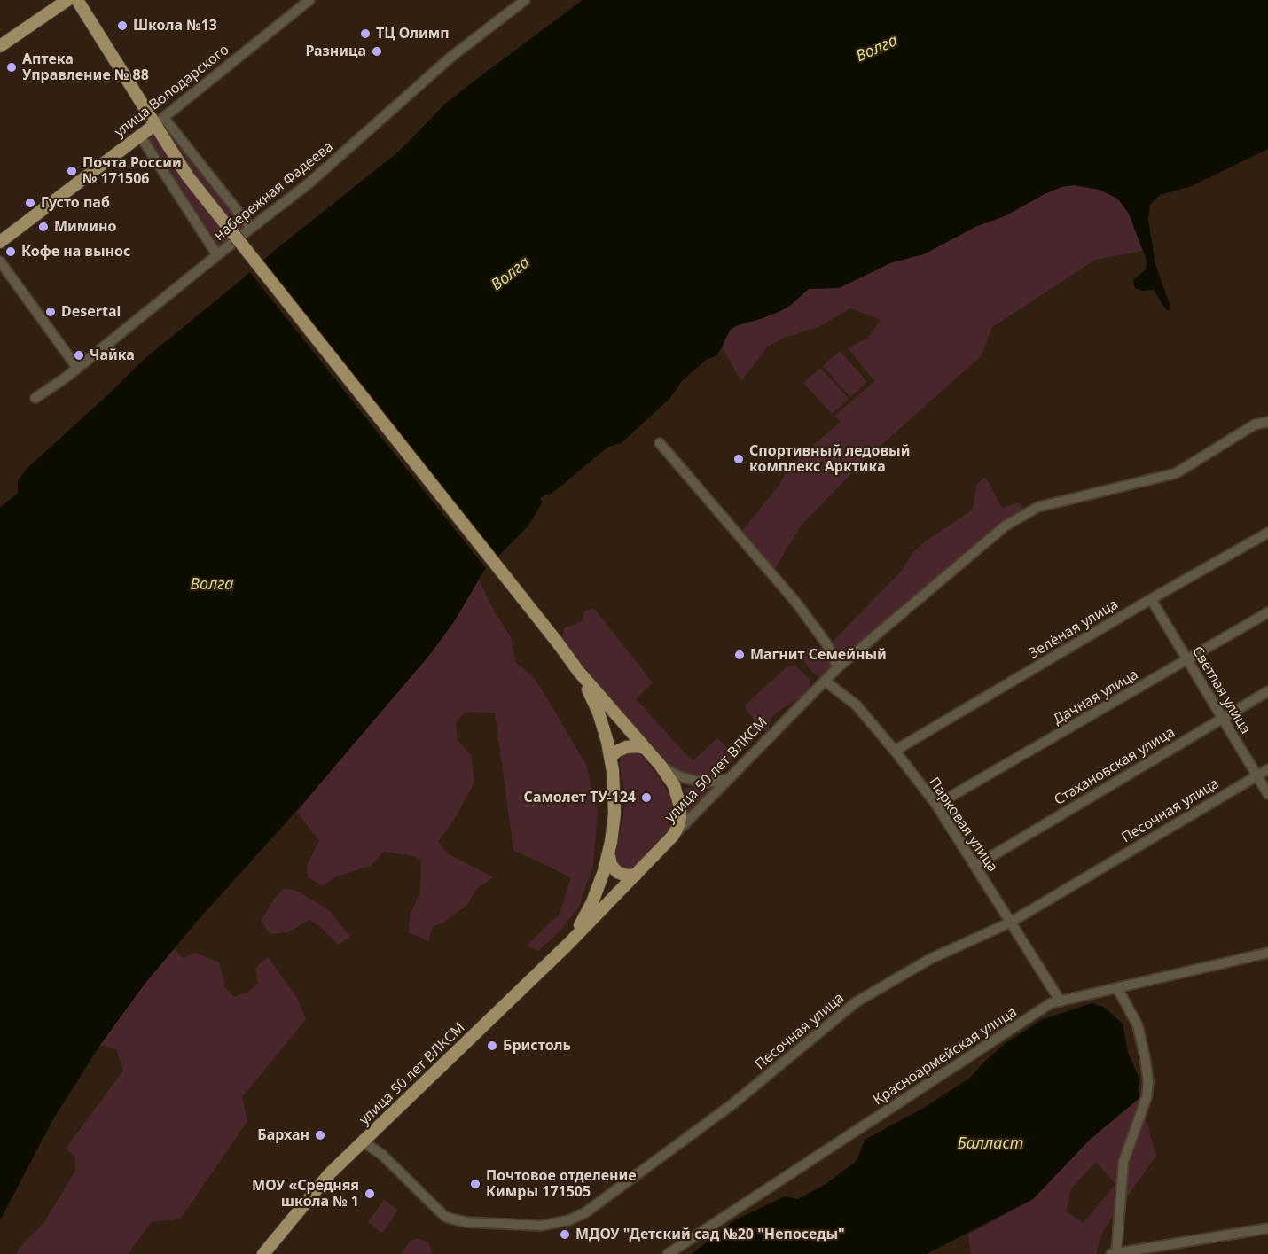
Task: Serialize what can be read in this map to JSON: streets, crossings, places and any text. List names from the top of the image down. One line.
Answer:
{"streets":{"main road":["улица Володарского","улица 50 лет ВЛКСМ"],"street":["набережная Фадеева","Зелёная улица","Светлая улица","Дачная улица","Стахановская улица","Песочная улица","Парковая улица","Красноармейская улица"]},"crossings":[["Зелёная улица","Светлая улица"],["Зелёная улица","Парковая улица"],["Светлая улица","Дачная улица"],["Светлая улица","Стахановская улица"],["Светлая улица","Песочная улица"],["Дачная улица","Парковая улица"],["Стахановская улица","Парковая улица"],["улица 50 лет ВЛКСМ","Песочная улица"],["улица 50 лет ВЛКСМ","Парковая улица"],["Песочная улица","Парковая улица"],["Парковая улица","Красноармейская улица"]],"water":["Волга","Балласт"],"places":["Школа №13","ТЦ Олимп","Разница","Аптека Управление № 88","Почта России № 171506","Густо паб","Мимино","Кофе на вынос","Desertal","Чайка","Спортивный ледовый комплекс Арктика","Магнит Семейный","Самолет ТУ-124","Бристоль","Бархан","Почтовое отделение Кимры 171505","МОУ «Средняя школа № 1","МДОУ \"Детский сад №20 \"Непоседы\""]}
